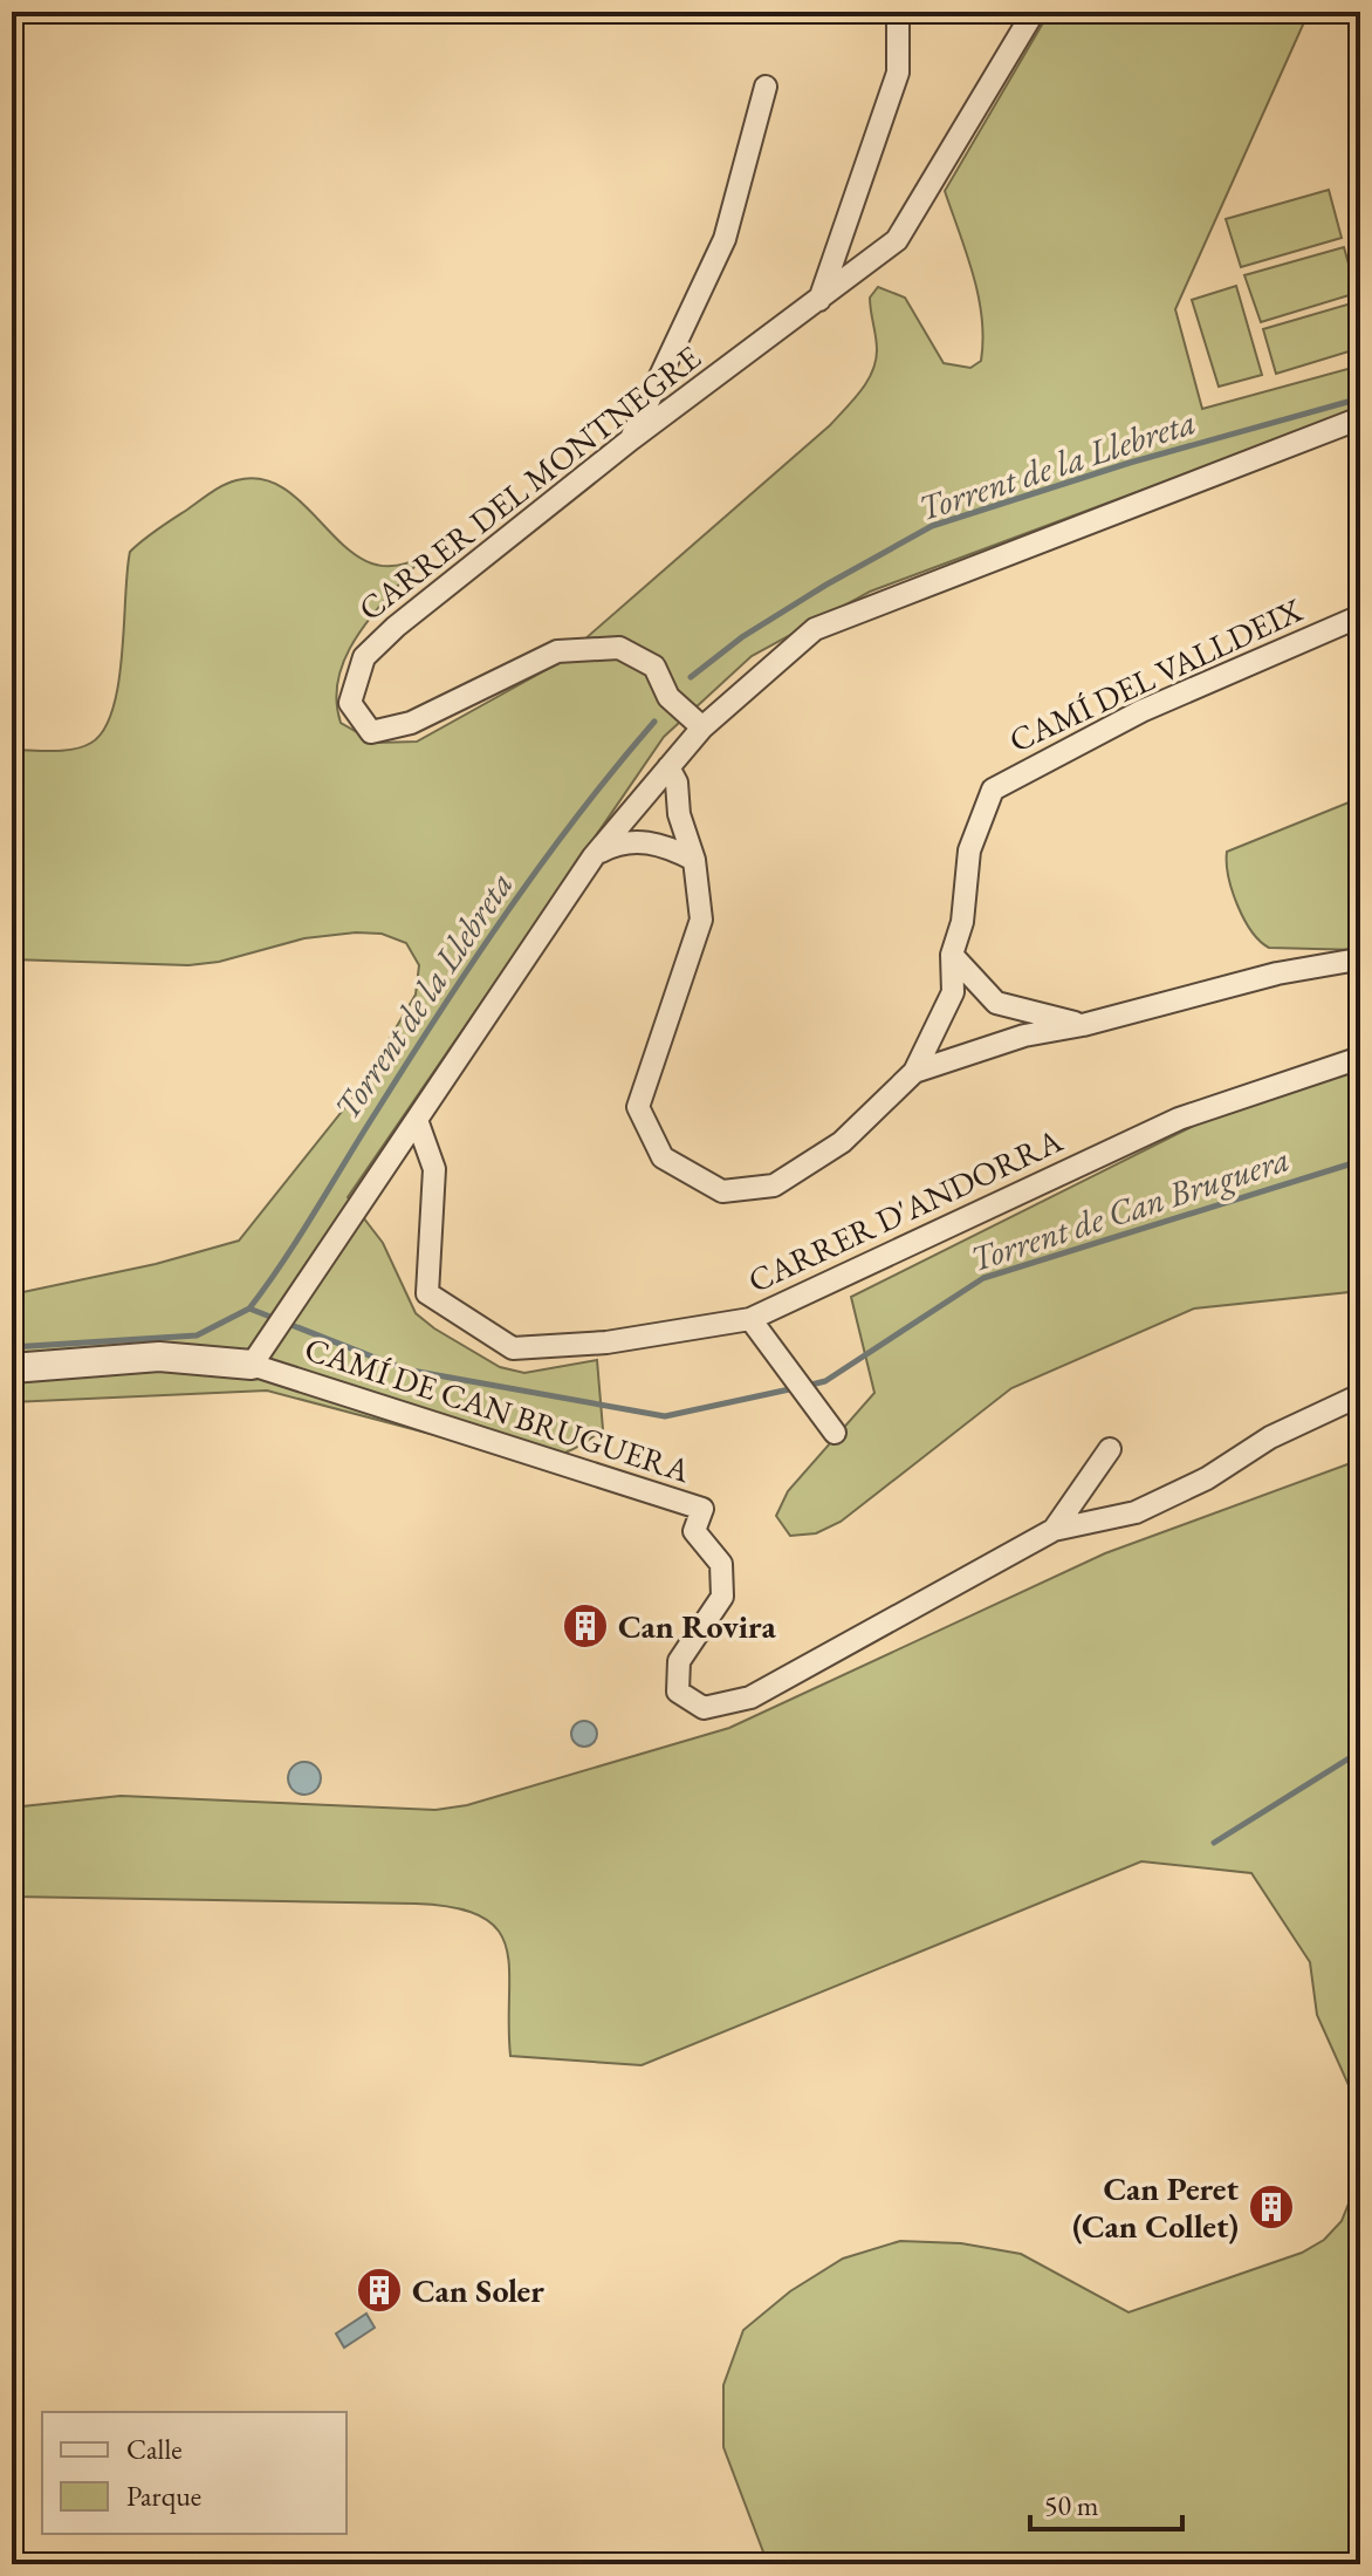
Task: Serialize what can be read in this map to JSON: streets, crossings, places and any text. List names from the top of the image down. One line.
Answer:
{"streets":{"street":["CARRER DEL MONTNEGRE","CAMÍ DEL VALLDEIX","CARRER D'ANDORRA","CAMÍ DE CAN BRUGUERA"]},"water":["Torrent de la Llebreta","Torrent de Can Bruguera"],"places":{"building":["Can Rovira","Can Peret (Can Collet)","Can Soler"]},"legend":["Calle","Parque"],"scale_bar":"50 m"}
